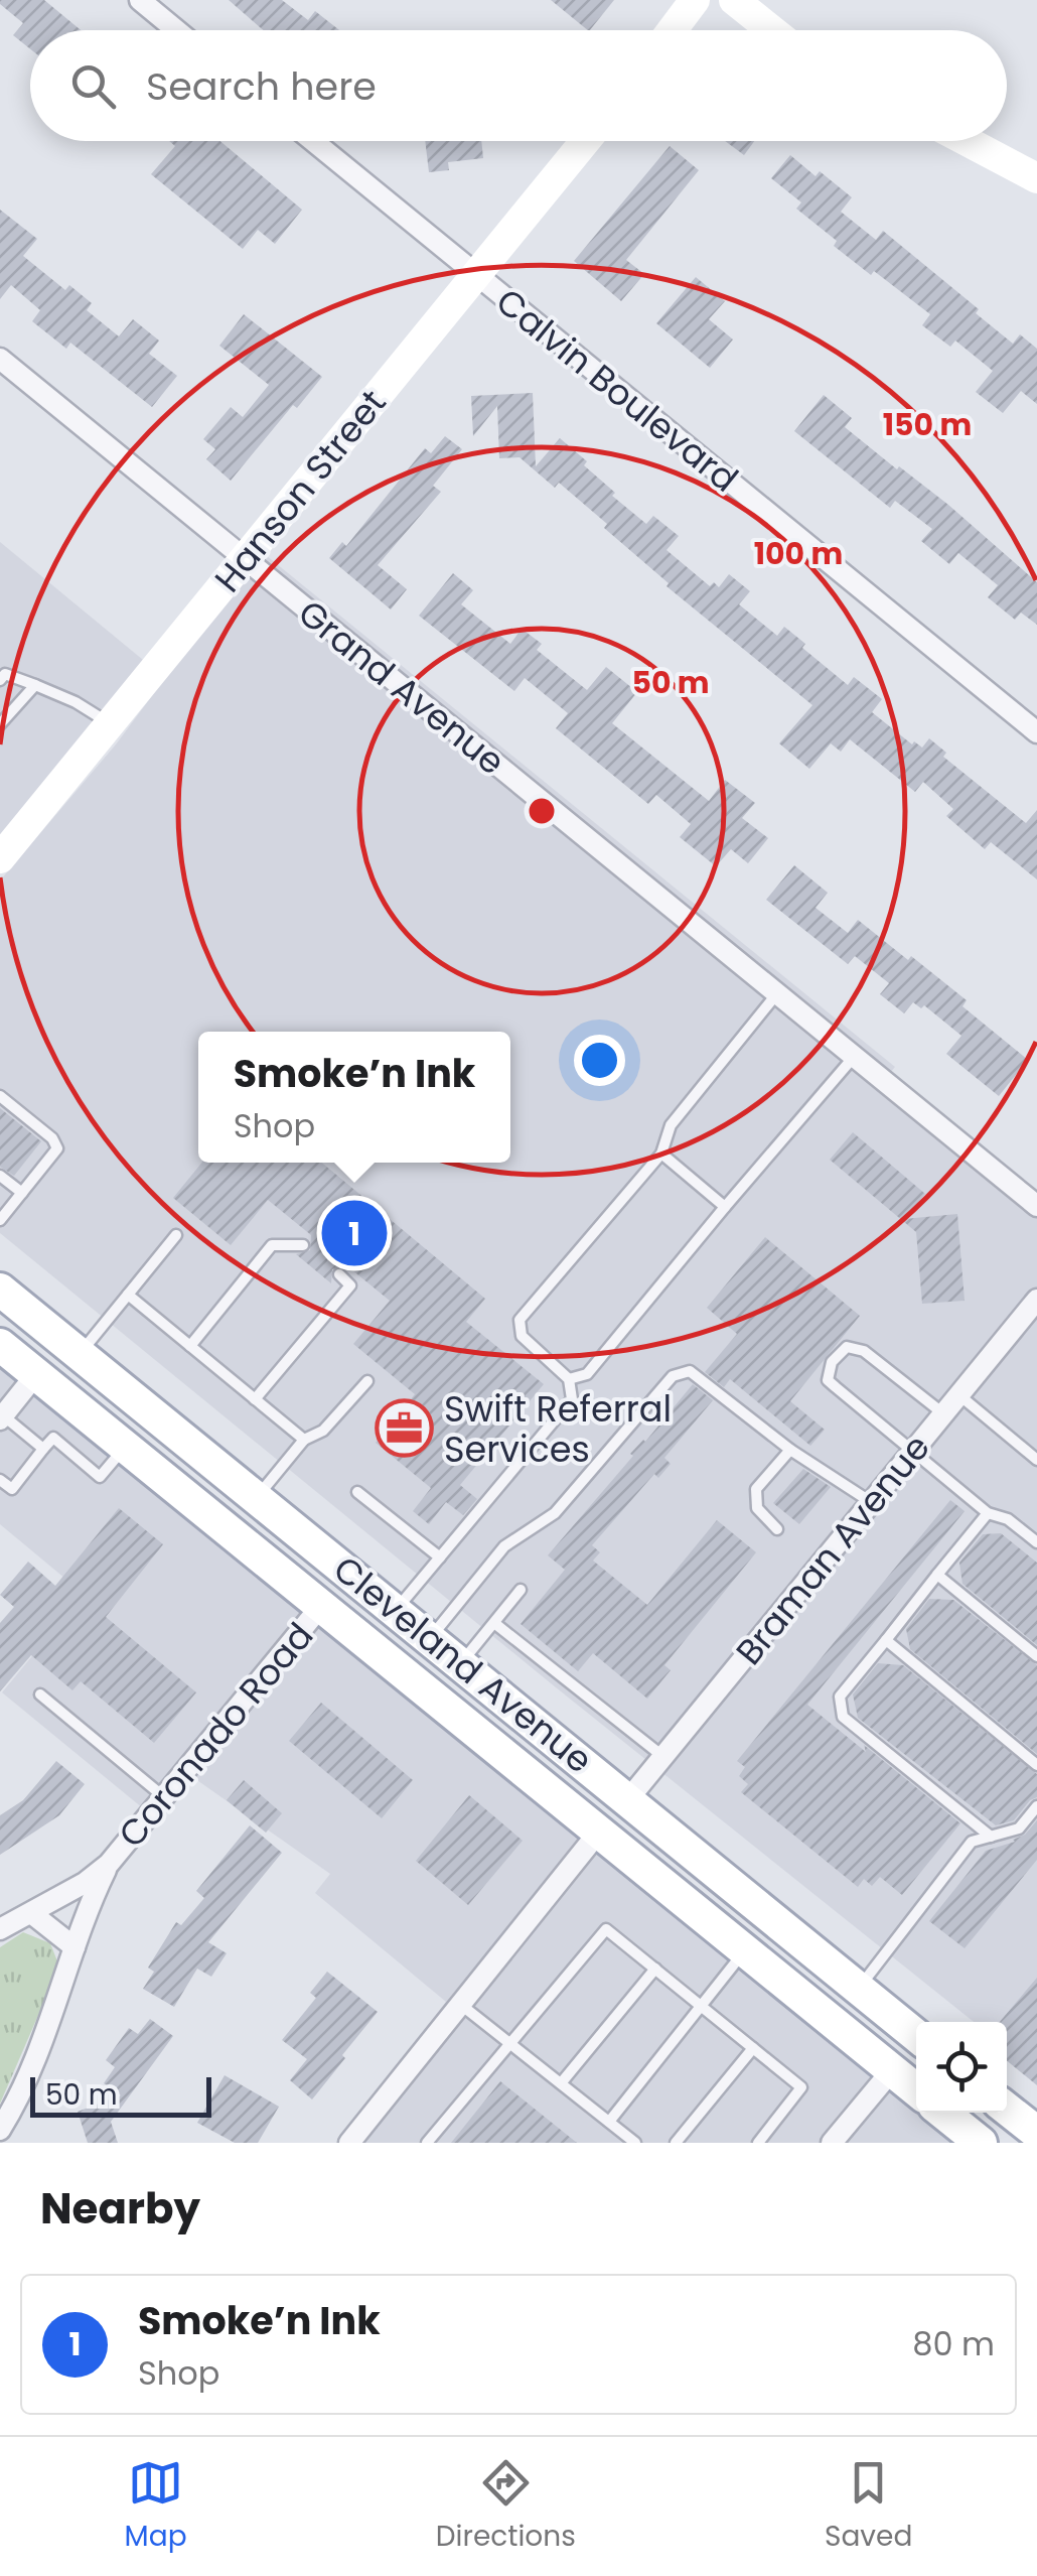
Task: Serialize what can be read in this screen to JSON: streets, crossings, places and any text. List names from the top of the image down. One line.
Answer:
{"streets":{"main road":["Cleveland Avenue"],"street":["Calvin Boulevard","Hanson Street","Grand Avenue","Braman Avenue","Coronado Road"]},"crossings":[["Calvin Boulevard","Hanson Street"],["Hanson Street","Grand Avenue"],["Braman Avenue","Cleveland Avenue"],["Cleveland Avenue","Coronado Road"]],"places":{"office":["Swift Referral Services"]},"scale_bar":"50 m","page":{"search":"Search here","popup":["Smoke’n Ink","Shop"],"pins":"1","scale":"50 m","heading":"Nearby","list":[{"mark":"1","name":"Smoke’n Ink","note":"Shop","value":"80 m"}],"nav":["Map","Directions","Saved"]},"rings":["150 m","100 m","50 m"]}
